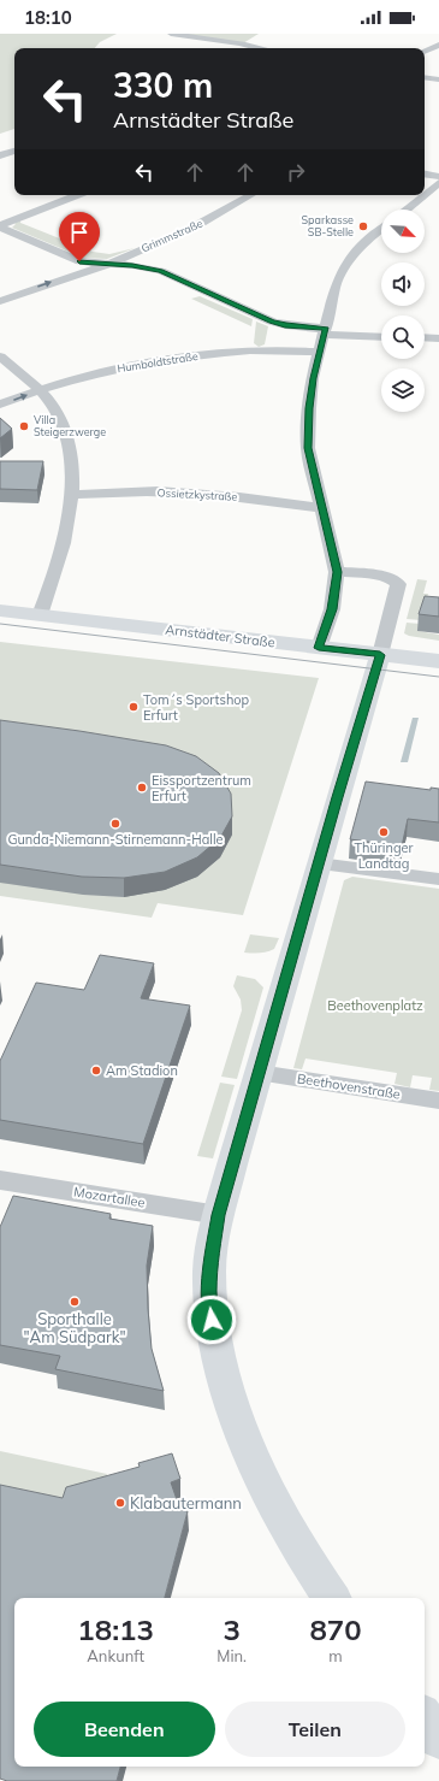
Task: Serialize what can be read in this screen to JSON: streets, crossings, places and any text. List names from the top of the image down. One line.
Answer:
{"streets":{"street":["Grimmstraße","Humboldtstraße","Ossietzkystraße","Arnstädter Straße","Beethovenstraße","Mozartallee"]},"parks":["Beethovenplatz"],"places":["Sparkasse SB-Stelle","Villa Steigerzwerge","Tom´s Sportshop Erfurt","Eissportzentrum Erfurt","Gunda-Niemann-Stirnemann-Halle","Thüringer Landtag","Am Stadion","Sporthalle \"Am Südpark\"","Klabautermann"],"north":"bottom right","page":{"status":"18:10","turn":["330 m","Arnstädter Straße"],"eta":["18:13","Ankunft","3","Min.","870","m"],"buttons":["Beenden","Teilen"]}}
